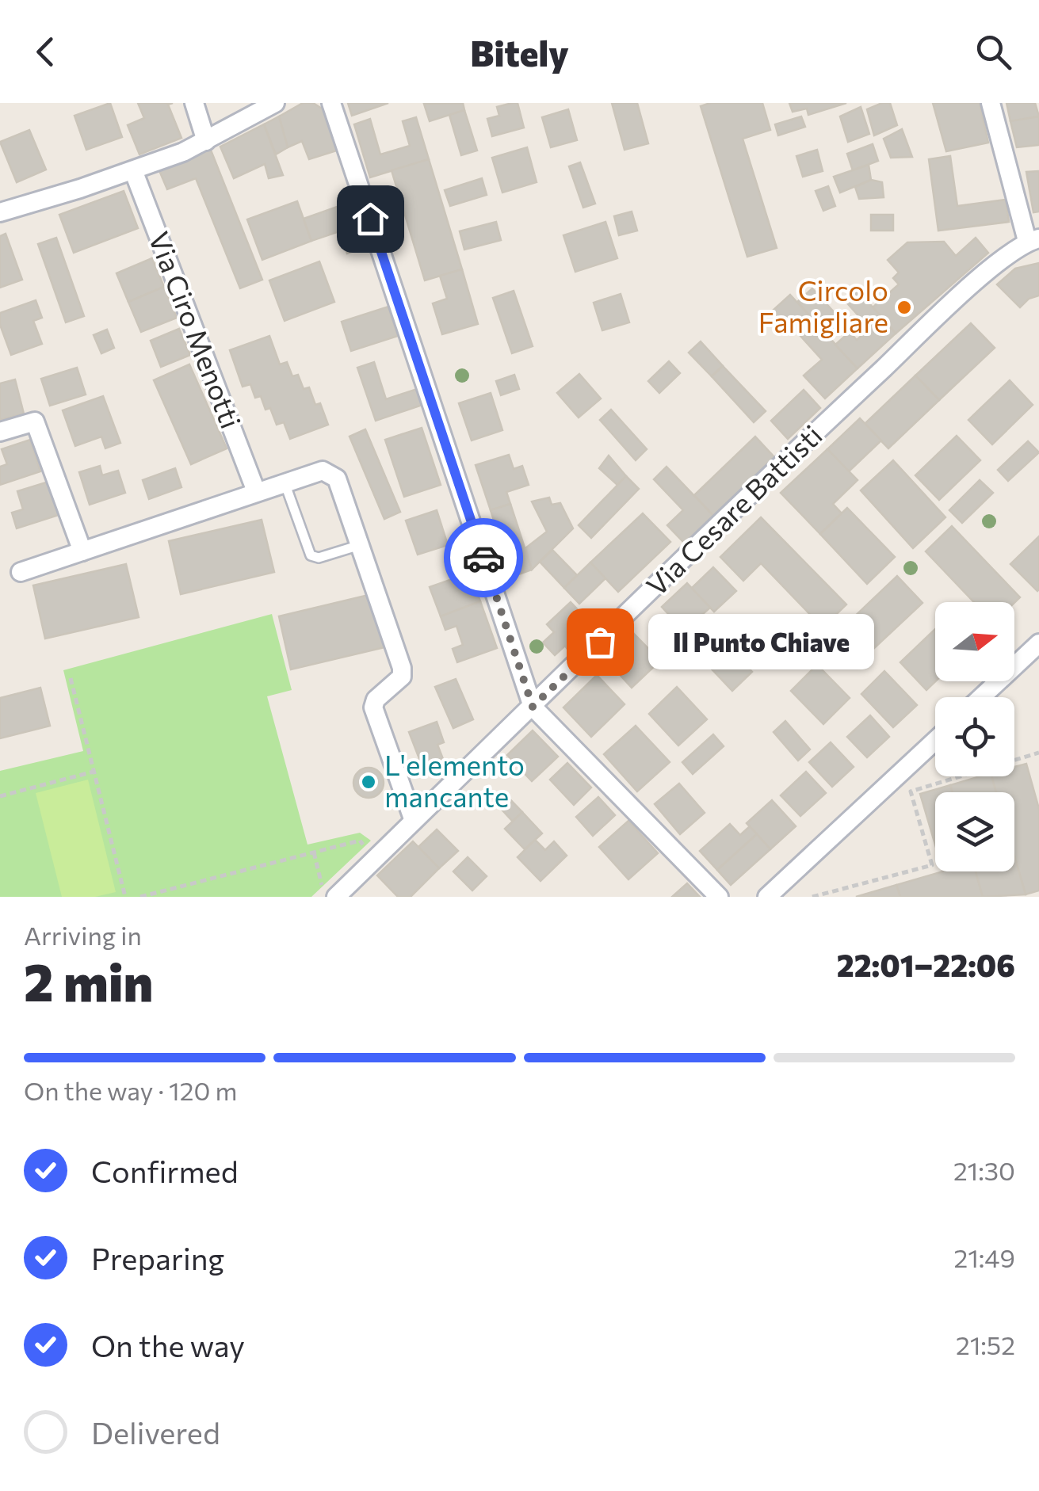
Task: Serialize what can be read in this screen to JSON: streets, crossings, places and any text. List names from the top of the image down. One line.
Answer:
{"streets":{"street":["Via Ciro Menotti","Via Cesare Battisti"]},"places":["Circolo Famigliare","Il Punto Chiave","L'elemento mancante"],"north":"right","page":{"header":"Bitely","bubble":"Il Punto Chiave","heading":["2 min","Arriving in","22:01–22:06"],"bar":"On the way · 120 m","list":[["Confirmed","21:30"],["Preparing","21:49"],["On the way","21:52"],"Delivered"]}}
